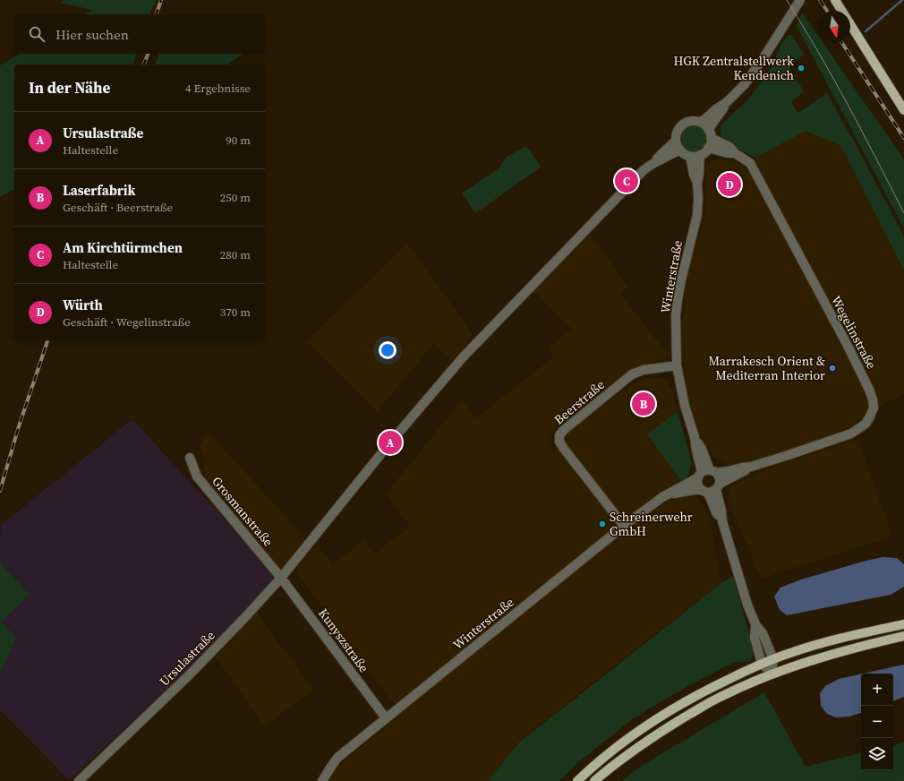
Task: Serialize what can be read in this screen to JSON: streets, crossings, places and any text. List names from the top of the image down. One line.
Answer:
{"streets":{"street":["Winterstraße","Wegelinstraße","Beerstraße","Grosmanstraße","Kunyszstraße","Ursulastraße"]},"crossings":[["Winterstraße","Wegelinstraße"],["Winterstraße","Beerstraße"],["Winterstraße","Kunyszstraße"],["Winterstraße","Ursulastraße"],["Wegelinstraße","Ursulastraße"],["Grosmanstraße","Kunyszstraße"],["Grosmanstraße","Ursulastraße"],["Kunyszstraße","Ursulastraße"]],"places":["HGK Zentralstellwerk Kendenich","Marrakesch Orient & Mediterran Interior","Schreinerwehr GmbH"],"north":"bottom","page":{"search":"Hier suchen","heading":["In der Nähe","4 Ergebnisse"],"list":[{"mark":"A","name":"Ursulastraße","note":"Haltestelle","value":"90 m"},{"mark":"B","name":"Laserfabrik","note":"Geschäft · Beerstraße","value":"250 m"},{"mark":"C","name":"Am Kirchtürmchen","note":"Haltestelle","value":"280 m"},{"mark":"D","name":"Würth","note":"Geschäft · Wegelinstraße","value":"370 m"}],"pins":["C","D","B","A"],"map_buttons":["+","−"]}}
